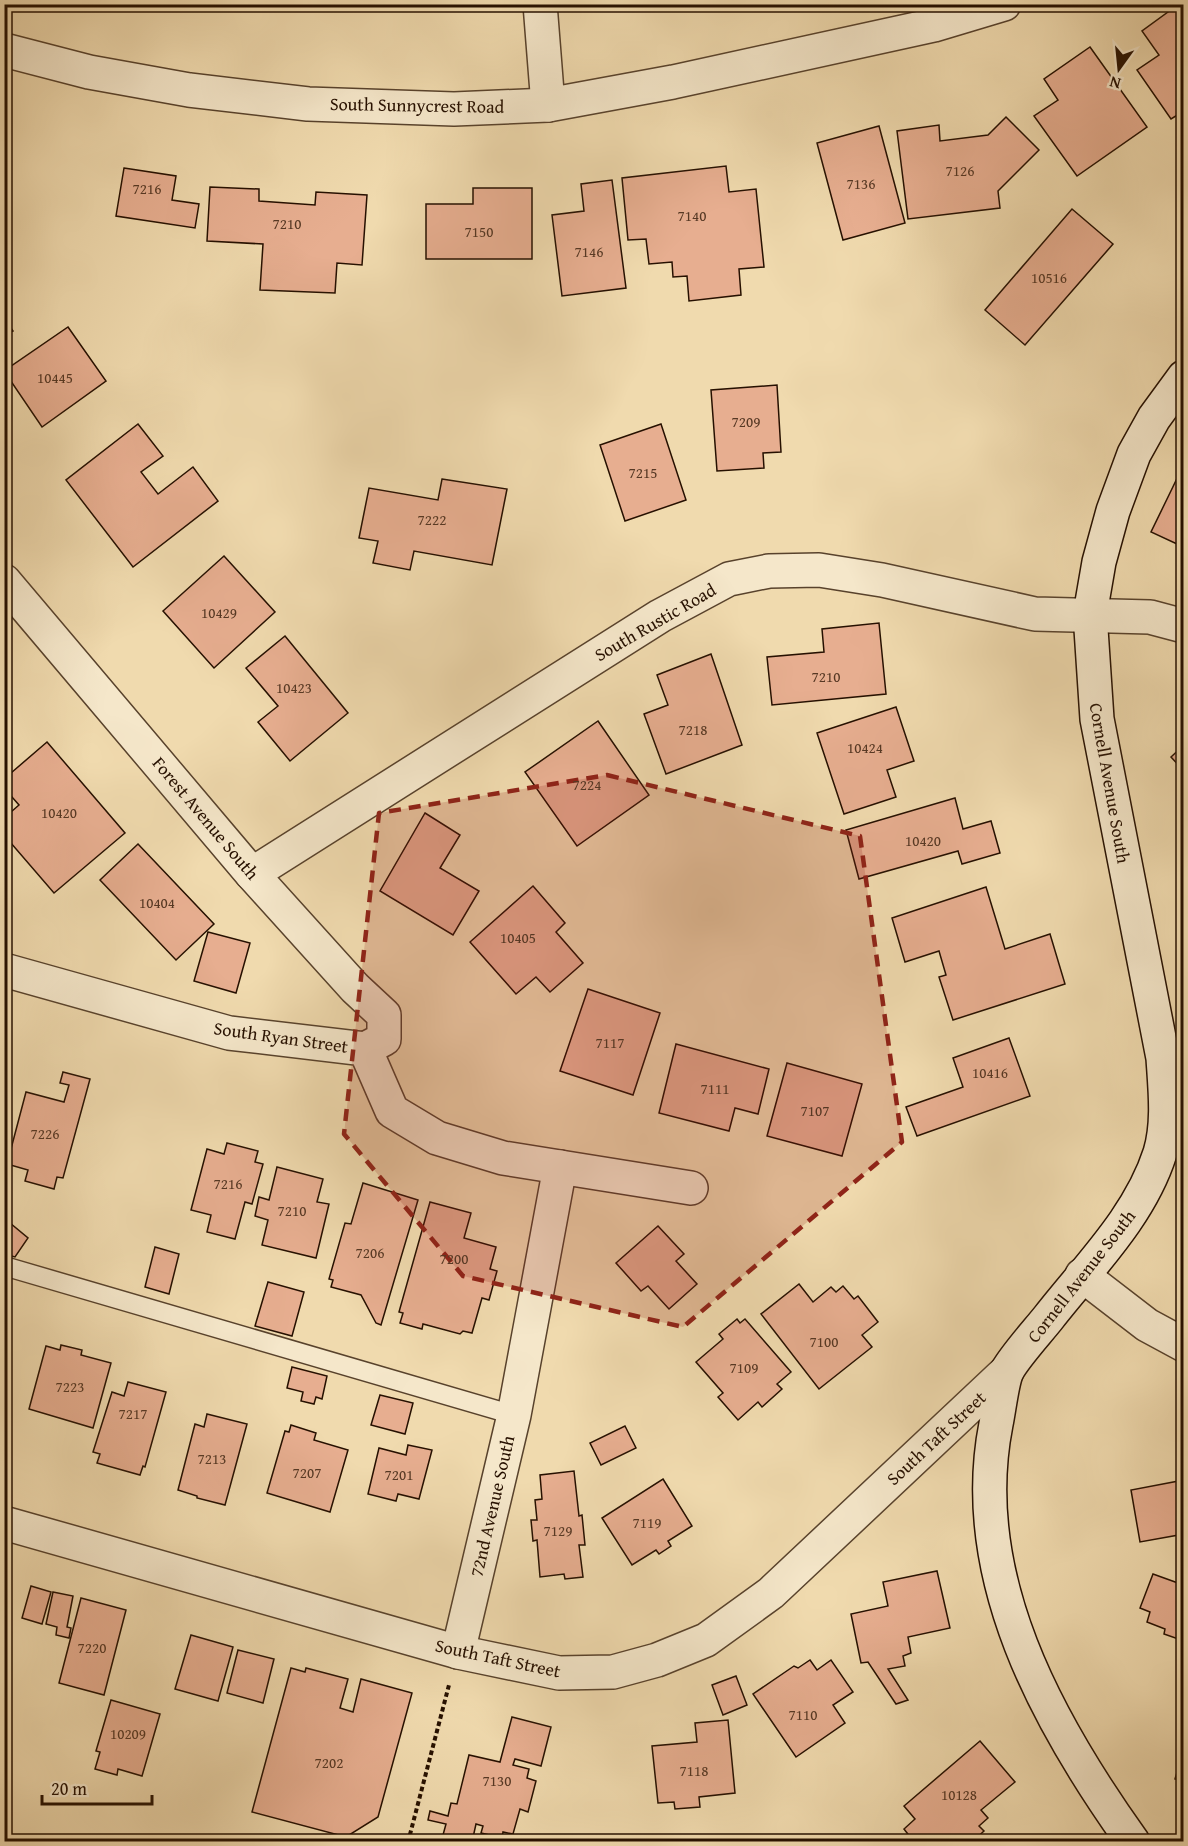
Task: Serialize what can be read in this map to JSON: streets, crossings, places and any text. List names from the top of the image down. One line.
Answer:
{"streets":{"street":["South Sunnycrest Road","South Rustic Road","Cornell Avenue South","Forest Avenue South","South Ryan Street","South Taft Street","72nd Avenue South"]},"crossings":[["South Rustic Road","Cornell Avenue South"],["South Rustic Road","Forest Avenue South"],["Cornell Avenue South","South Taft Street"],["Forest Avenue South","South Ryan Street"],["South Ryan Street","72nd Avenue South"],["South Taft Street","72nd Avenue South"]],"house_numbers":["7126","7136","7216","7140","7210","7150","7146","10516","10445","7209","7215","7222","10429","7210","10423","7218","10424","7224","10420","10420","10404","10405","7117","10416","7111","7107","7226","7216","7210","7206","7200","7100","7109","7223","7217","7213","7207","7201","7119","7129","7220","7110","10209","7202","7118","7130","10128"],"scale_bar":"20 m","north":"bottom"}
